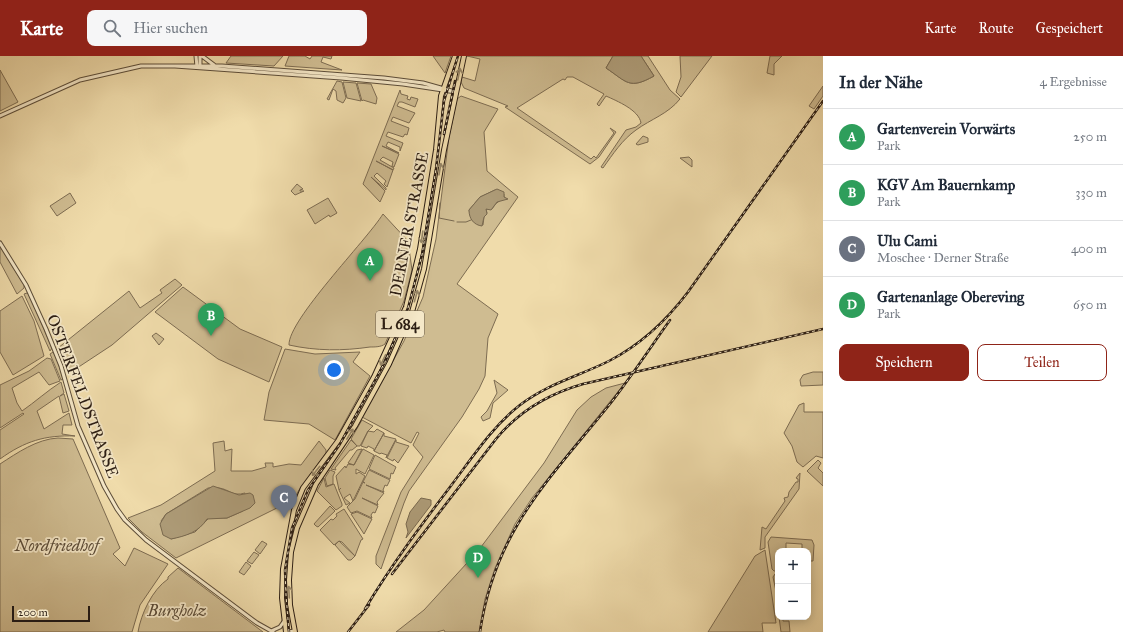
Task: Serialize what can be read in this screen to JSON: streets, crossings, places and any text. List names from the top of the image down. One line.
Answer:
{"streets":{"main road":["DERNER STRASSE","L 684"],"street":["OSTERFELDSTRASSE"]},"parks":["Nordfriedhof","Burgholz"],"scale_bar":"200 m","page":{"header":"Karte","search":"Hier suchen","nav":["Karte","Route","Gespeichert"],"heading":["In der Nähe","4 Ergebnisse"],"list":[{"mark":"A","name":"Gartenverein Vorwärts","note":"Park","value":"250 m"},{"mark":"B","name":"KGV Am Bauernkamp","note":"Park","value":"330 m"},{"mark":"C","name":"Ulu Cami","note":"Moschee · Derner Straße","value":"400 m"},{"mark":"D","name":"Gartenanlage Obereving","note":"Park","value":"650 m"}],"pins":["A","B","C","D"],"buttons":["Speichern","Teilen"],"map_buttons":["+","−"],"scale":"200 m"}}
